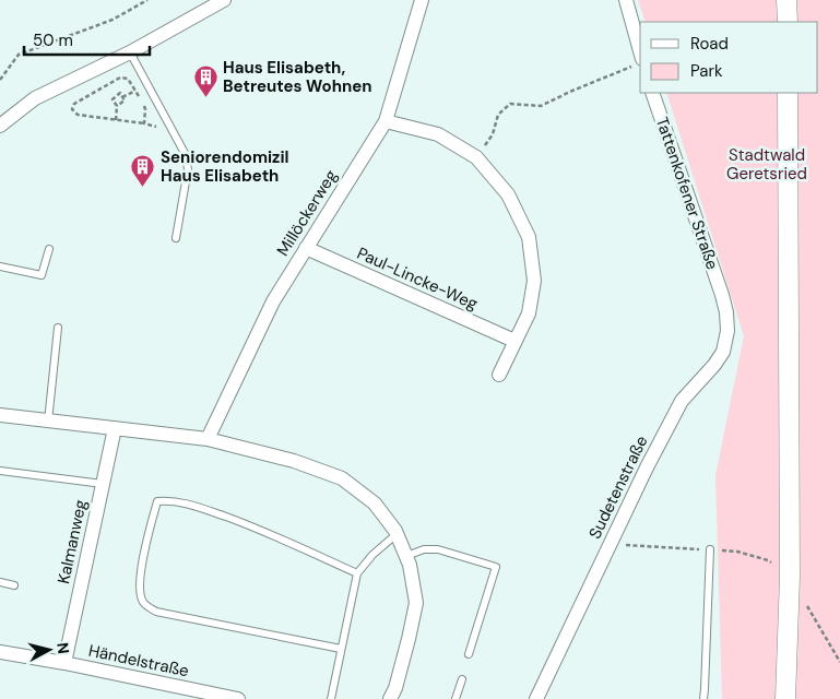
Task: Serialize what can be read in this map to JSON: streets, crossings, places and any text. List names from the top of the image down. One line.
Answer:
{"streets":{"street":["Tattenkofener Straße","Millöckerweg","Paul-Lincke-Weg","Sudetenstraße","Kalmanweg","Händelstraße"]},"crossings":[["Tattenkofener Straße","Sudetenstraße"],["Millöckerweg","Paul-Lincke-Weg"],["Kalmanweg","Händelstraße"]],"parks":["Stadtwald Geretsried"],"places":{"building":["Haus Elisabeth, Betreutes Wohnen","Seniorendomizil Haus Elisabeth"]},"legend":["Road","Park"],"scale_bar":"50 m","north":"right"}
